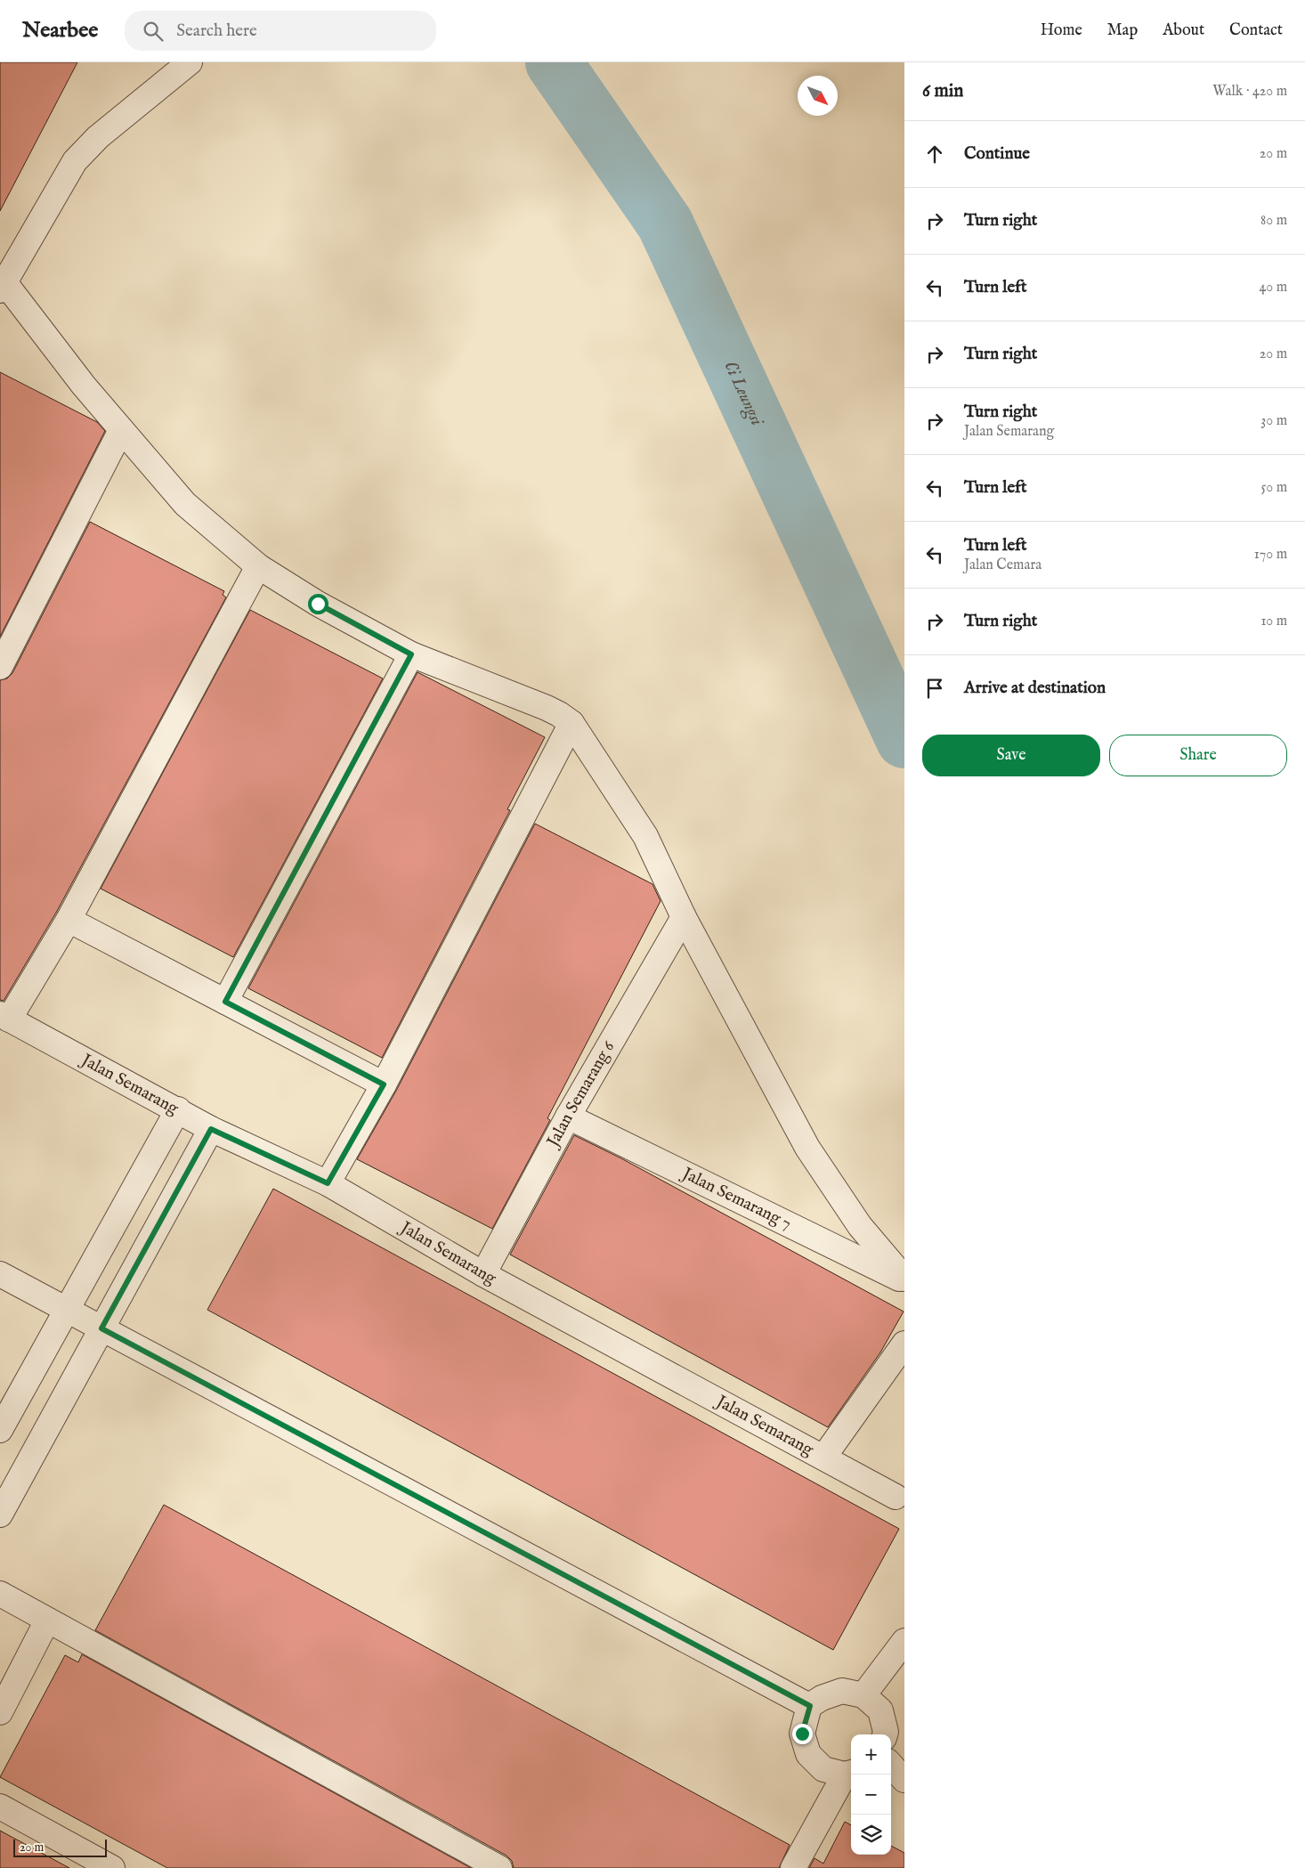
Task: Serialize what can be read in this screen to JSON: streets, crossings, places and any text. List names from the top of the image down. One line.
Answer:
{"streets":{"street":["Jalan Semarang","Jalan Semarang 6","Jalan Semarang 7"]},"crossings":[["Jalan Semarang","Jalan Semarang 6"],["Jalan Semarang 6","Jalan Semarang 7"]],"water":["Ci Leungsi"],"scale_bar":"20 m","north":"bottom right","page":{"header":"Nearbee","search":"Search here","nav":["Home","Map","About","Contact"],"heading":["6 min","Walk · 420 m"],"list":[["Continue","20 m"],["Turn right","80 m"],["Turn left","40 m"],["Turn right","20 m"],["Turn right","Jalan Semarang","30 m"],["Turn left","50 m"],["Turn left","Jalan Cemara","170 m"],["Turn right","10 m"],"Arrive at destination"],"buttons":["Save","Share"],"map_buttons":["+","−"],"scale":"20 m"}}
